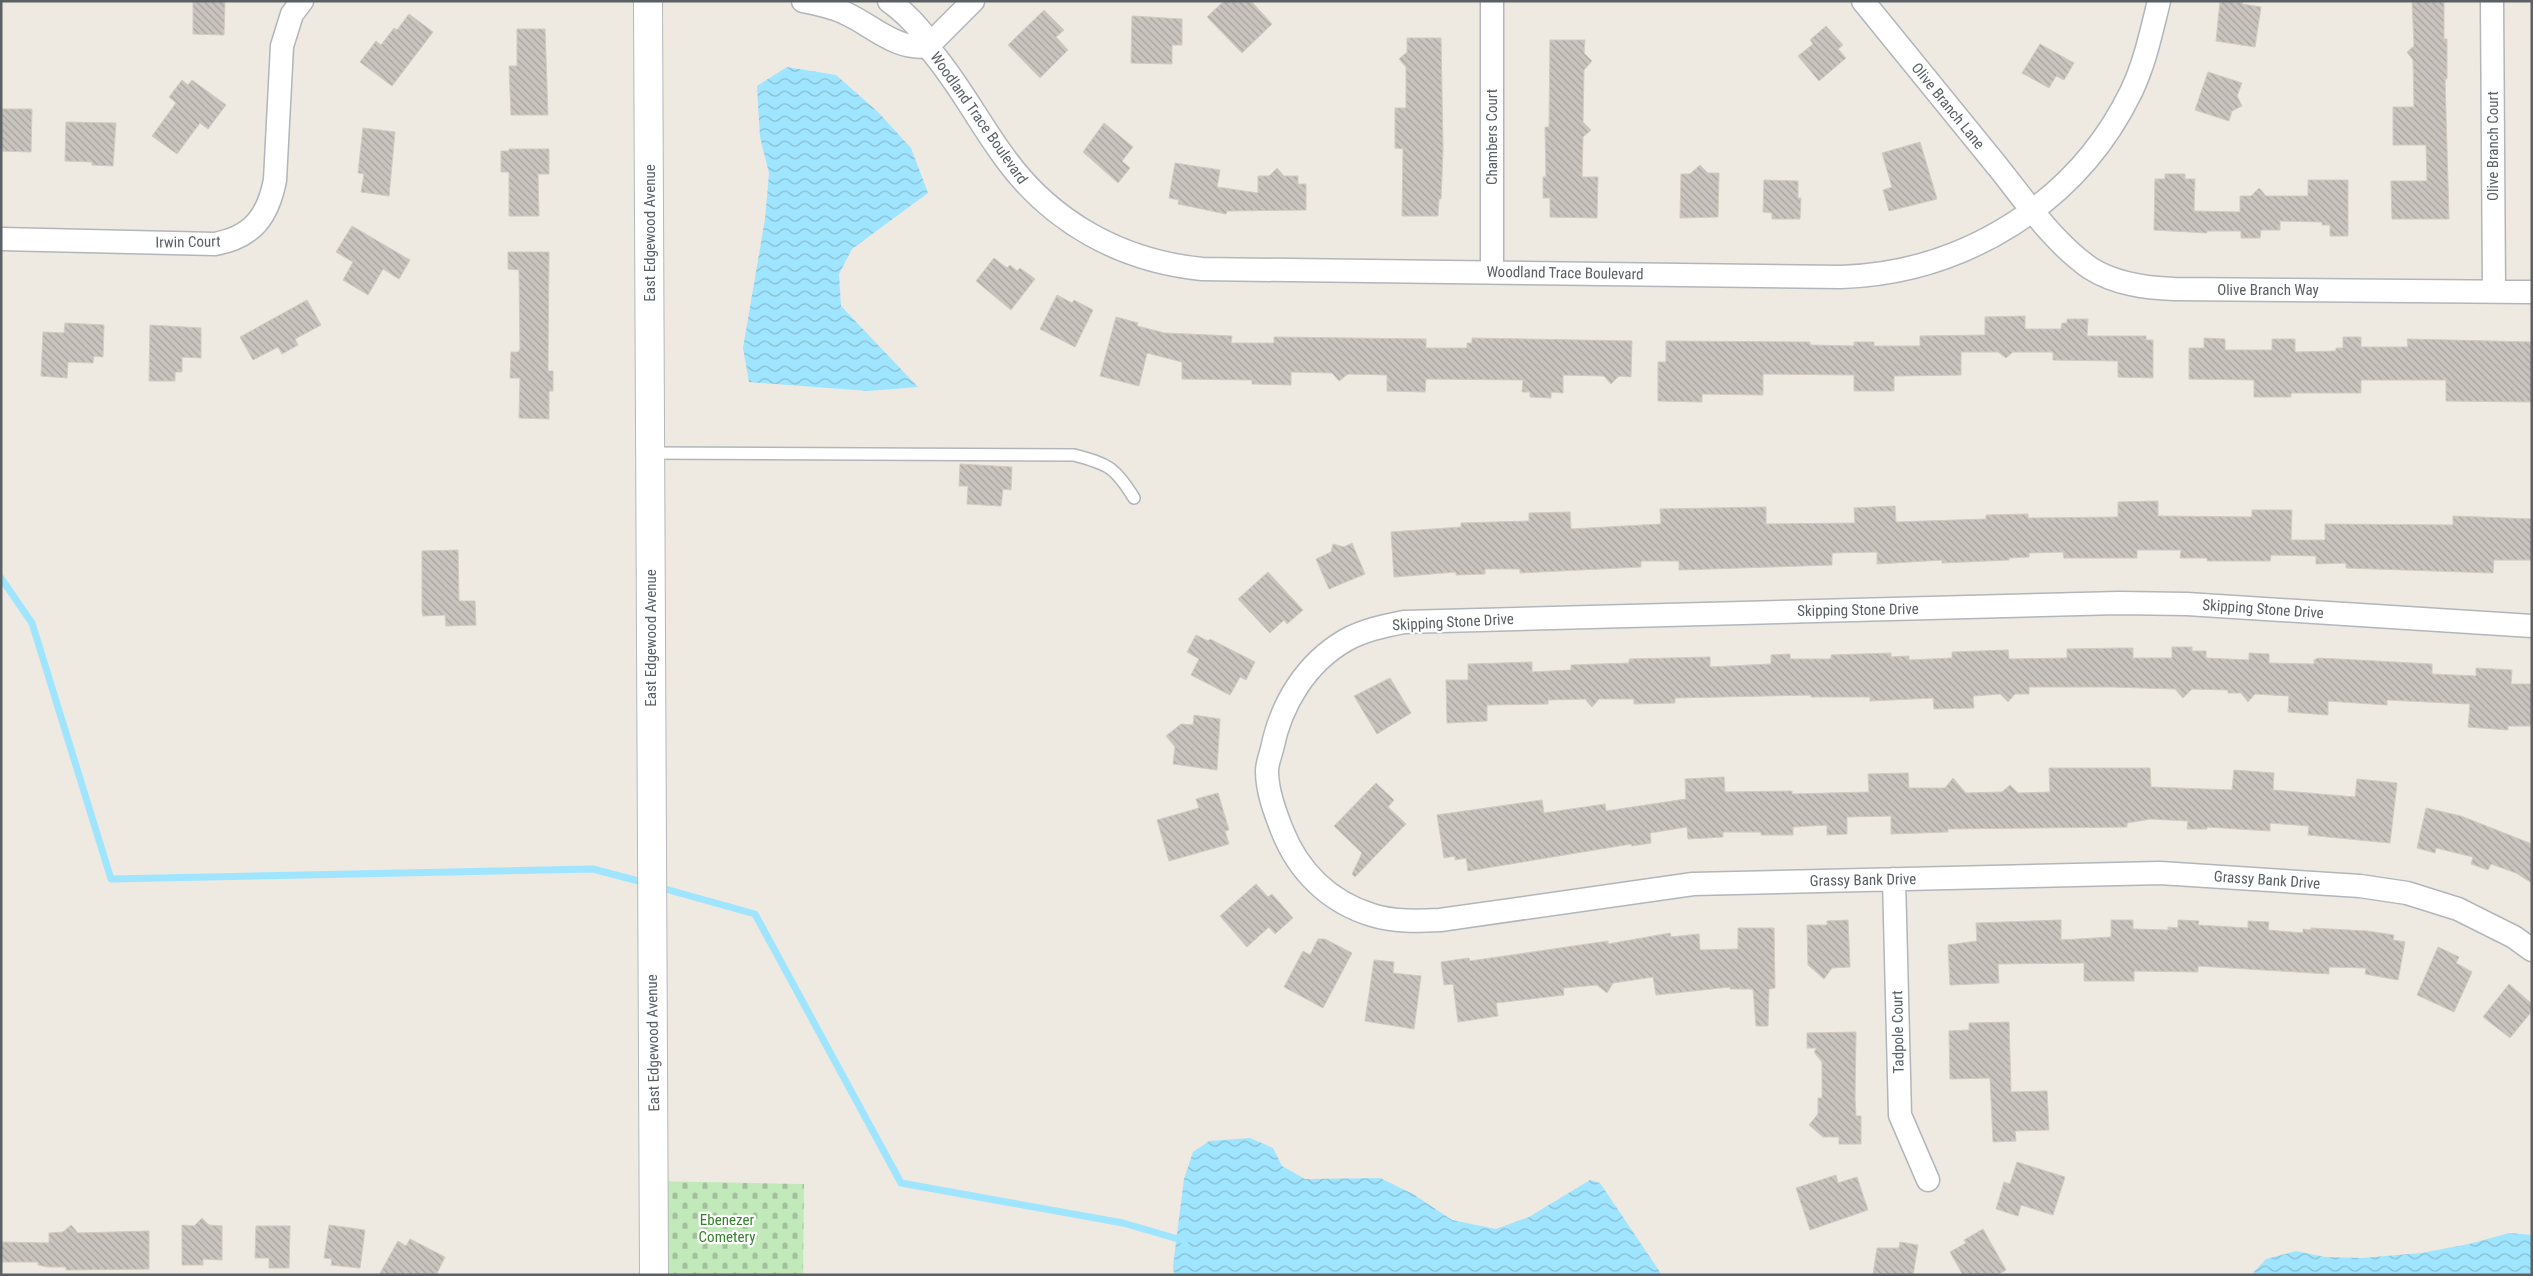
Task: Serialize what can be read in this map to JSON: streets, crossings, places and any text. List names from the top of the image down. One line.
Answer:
{"streets":{"main road":["East Edgewood Avenue"],"street":["Olive Branch Lane","Woodland Trace Boulevard","Chambers Court","Olive Branch Court","Irwin Court","Olive Branch Way","Skipping Stone Drive","Grassy Bank Drive","Tadpole Court"]},"crossings":[["Olive Branch Lane","Woodland Trace Boulevard"],["Olive Branch Lane","Olive Branch Way"],["Woodland Trace Boulevard","Chambers Court"],["Woodland Trace Boulevard","Olive Branch Way"],["Olive Branch Court","Olive Branch Way"],["Skipping Stone Drive","Grassy Bank Drive"],["Grassy Bank Drive","Tadpole Court"]],"parks":["Ebenezer Cometery"]}
